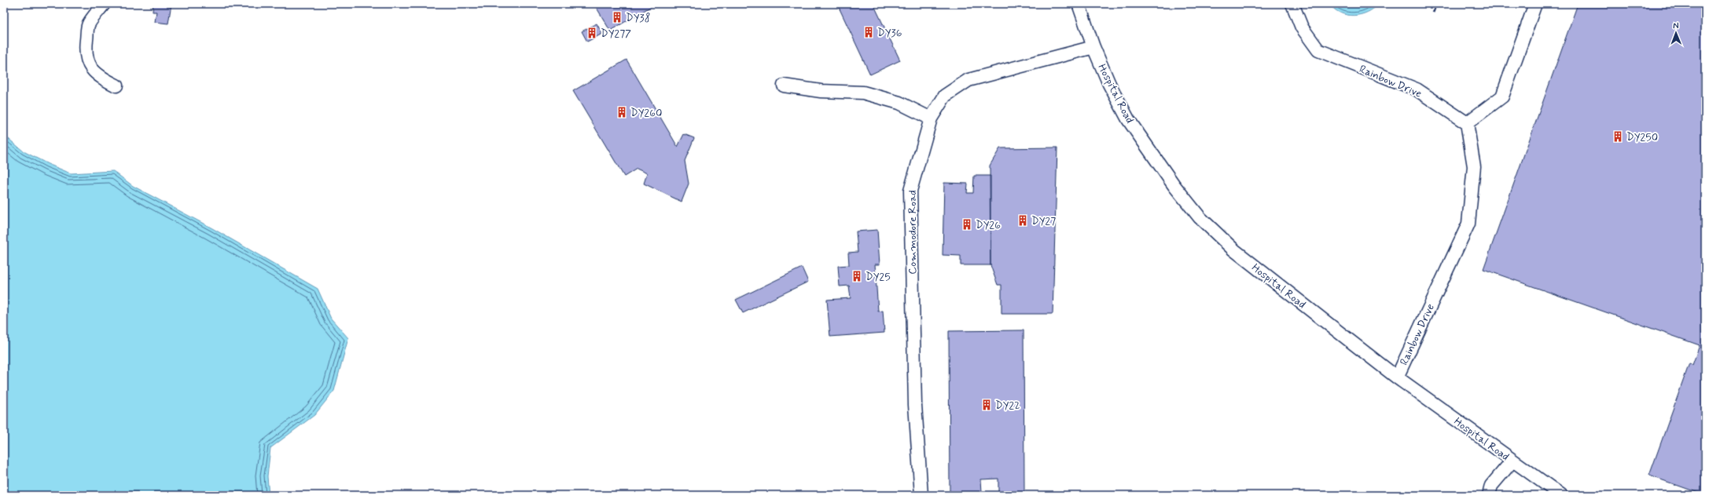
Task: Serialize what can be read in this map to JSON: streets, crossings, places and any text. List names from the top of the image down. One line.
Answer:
{"streets":{"lane":["Rainbow Drive","Hospital Road","Commodore Road"]},"crossings":[["Rainbow Drive","Hospital Road"],["Hospital Road","Commodore Road"]],"places":{"building":["DY38","DY36","DY277","DY260","DY250","DY27","DY26","DY25","DY22"]},"north":"top"}
